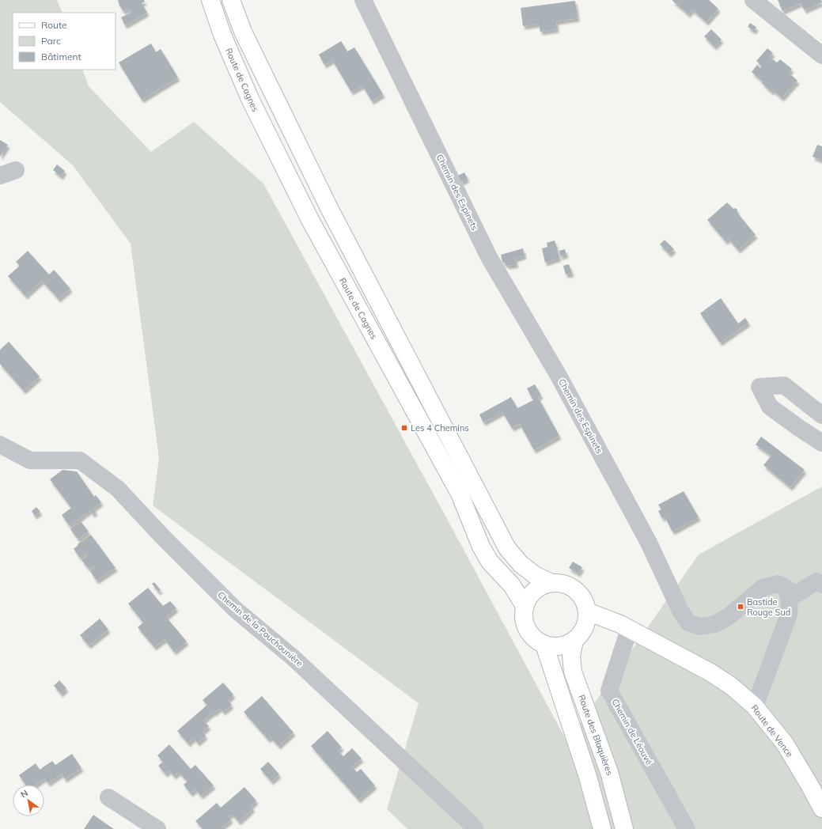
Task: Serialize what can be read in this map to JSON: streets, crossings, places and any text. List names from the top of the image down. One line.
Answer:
{"streets":{"main road":["Route de Cagnes","Route de Vence","Route des Blaquières"],"street":["Chemin des Espinets","Chemin de la Pouchounière","Chemin de Léouvé"]},"crossings":[["Route de Cagnes","Route de Vence"],["Route de Cagnes","Route des Blaquières"],["Route de Vence","Chemin de Léouvé"],["Route de Vence","Route des Blaquières"]],"places":{"transit":["Les 4 Chemins","Bastide Rouge Sud"]},"legend":["Route","Parc","Bâtiment"],"north":"top left"}
